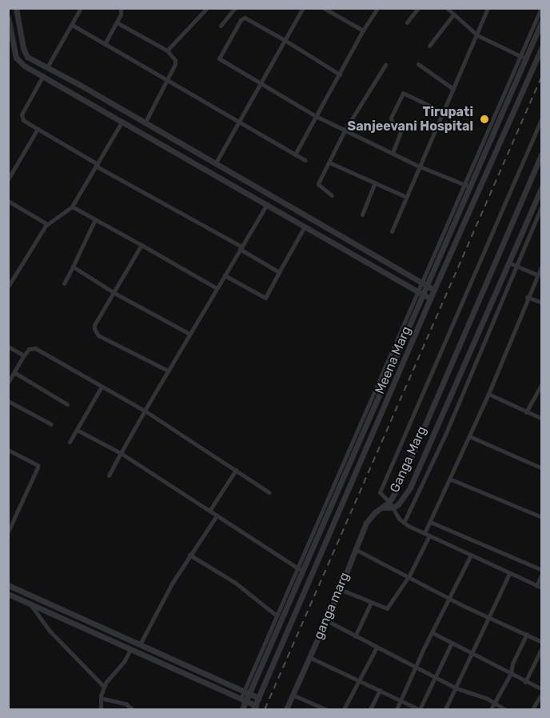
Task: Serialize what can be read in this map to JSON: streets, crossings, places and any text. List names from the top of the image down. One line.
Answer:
{"streets":{"street":["Meena Marg","Ganga Marg","ganga marg"]},"crossings":[["Ganga Marg","ganga marg"]],"places":["Tirupati Sanjeevani Hospital"]}
